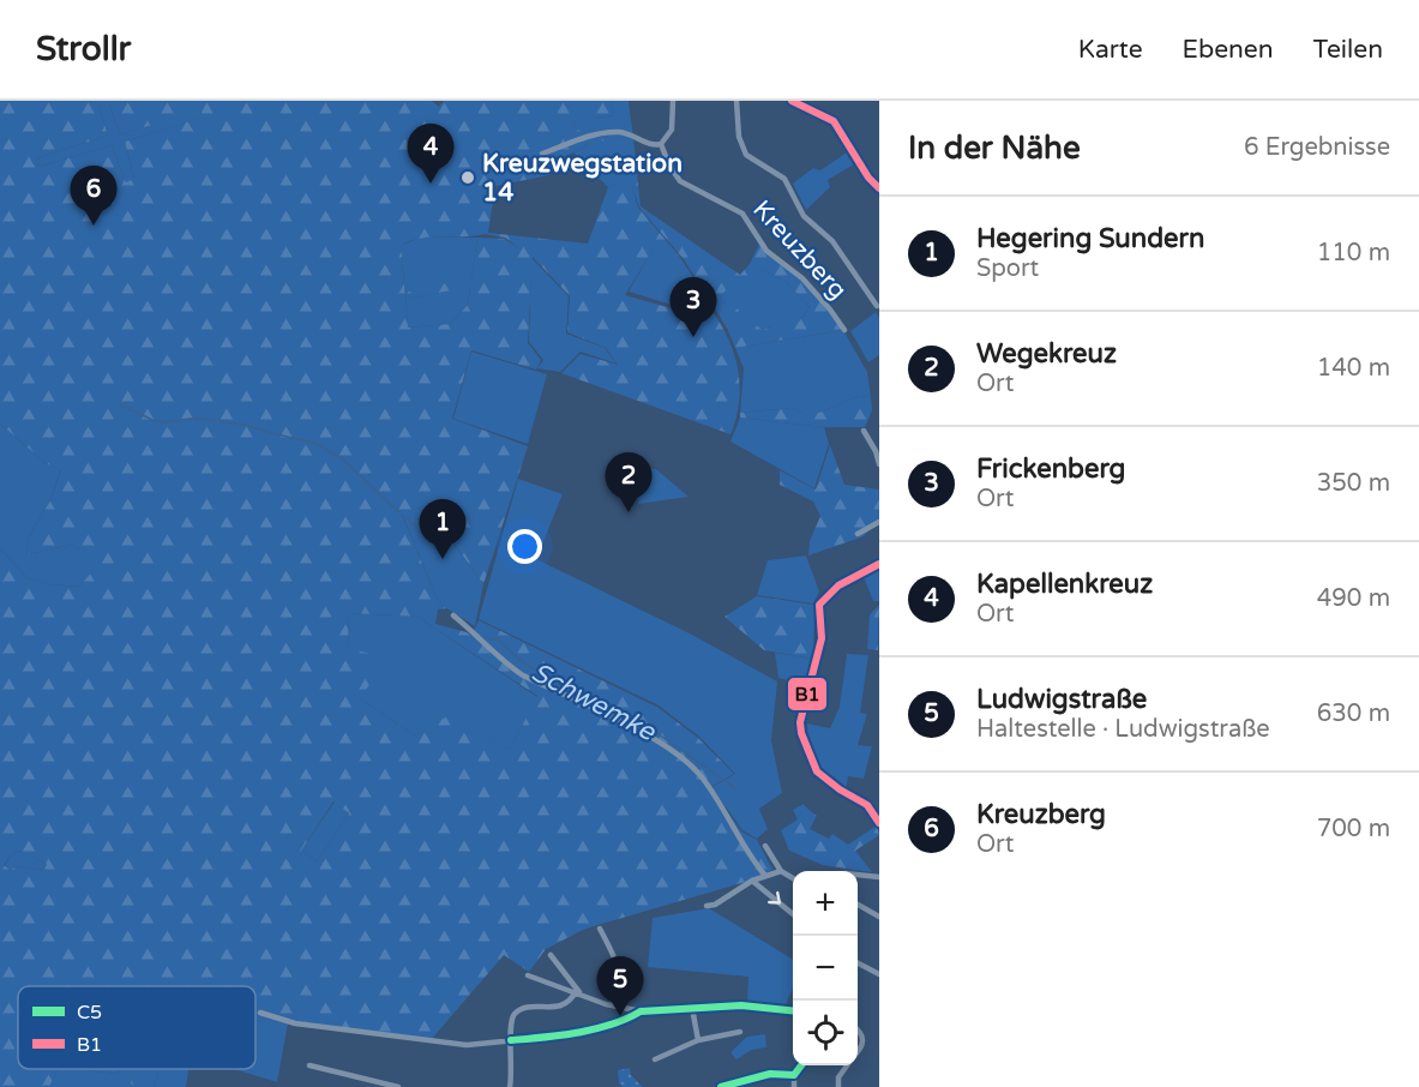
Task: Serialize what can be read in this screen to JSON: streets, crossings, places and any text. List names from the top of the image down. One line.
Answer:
{"streets":{"street":["Kreuzberg"]},"water":["Schwemke"],"places":["Kreuzwegstation 14"],"lines":["transit line B1","transit line C5"],"legend":["C5","B1"],"page":{"header":"Strollr","nav":["Karte","Ebenen","Teilen"],"heading":["In der Nähe","6 Ergebnisse"],"pins":["4","6","3","2","1","5"],"list":[{"mark":"1","name":"Hegering Sundern","note":"Sport","value":"110 m"},{"mark":"2","name":"Wegekreuz","note":"Ort","value":"140 m"},{"mark":"3","name":"Frickenberg","note":"Ort","value":"350 m"},{"mark":"4","name":"Kapellenkreuz","note":"Ort","value":"490 m"},{"mark":"5","name":"Ludwigstraße","note":"Haltestelle · Ludwigstraße","value":"630 m"},{"mark":"6","name":"Kreuzberg","note":"Ort","value":"700 m"}],"map_buttons":["+","−"]}}
